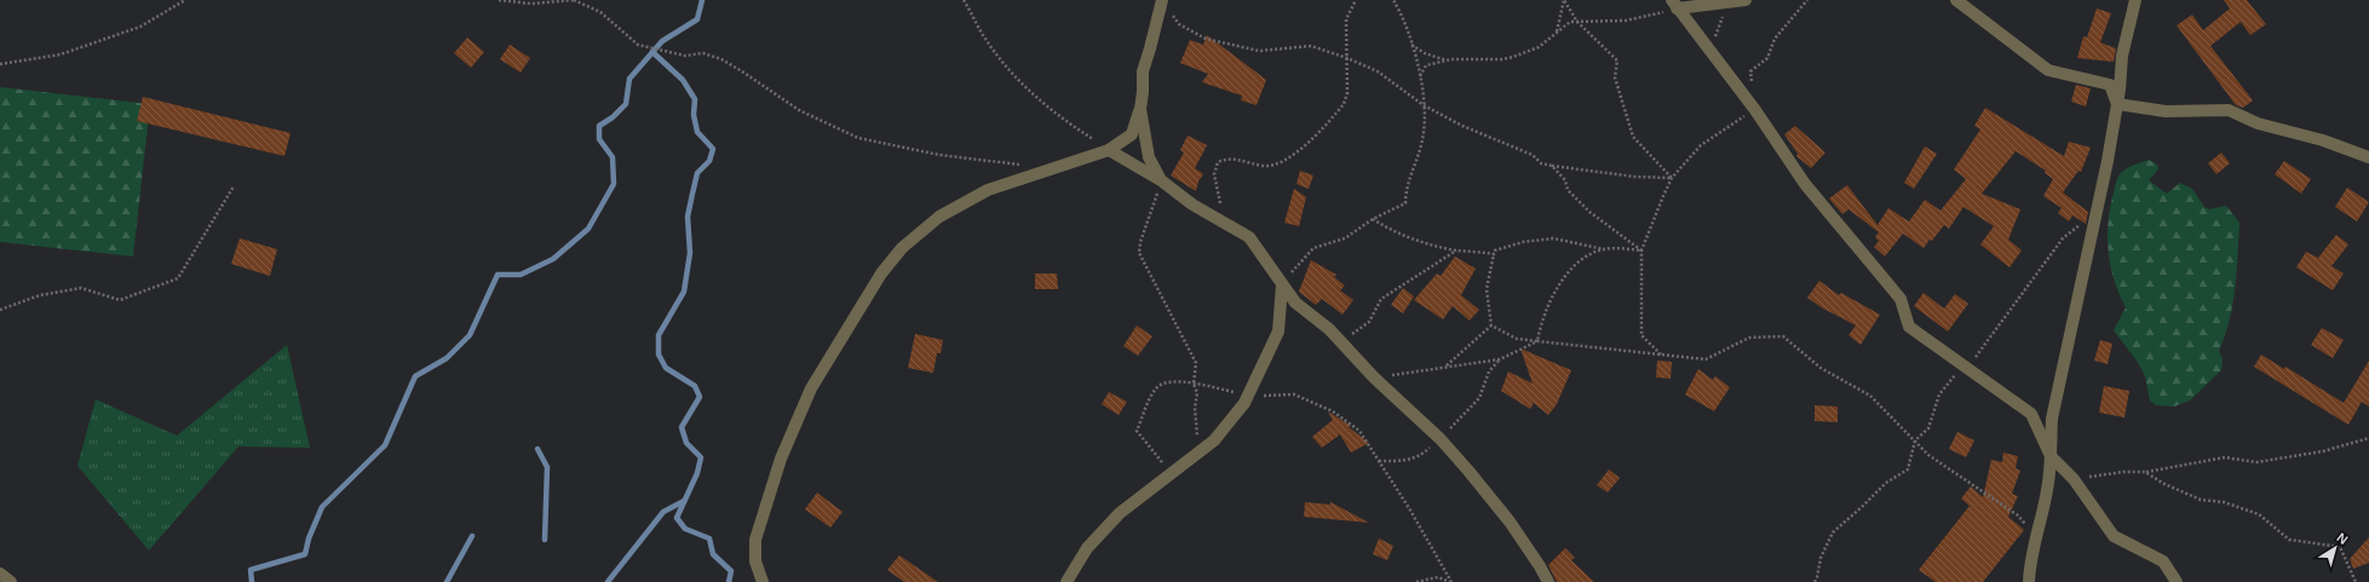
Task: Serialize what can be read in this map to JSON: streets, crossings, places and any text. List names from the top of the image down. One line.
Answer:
{"north":"top right"}
